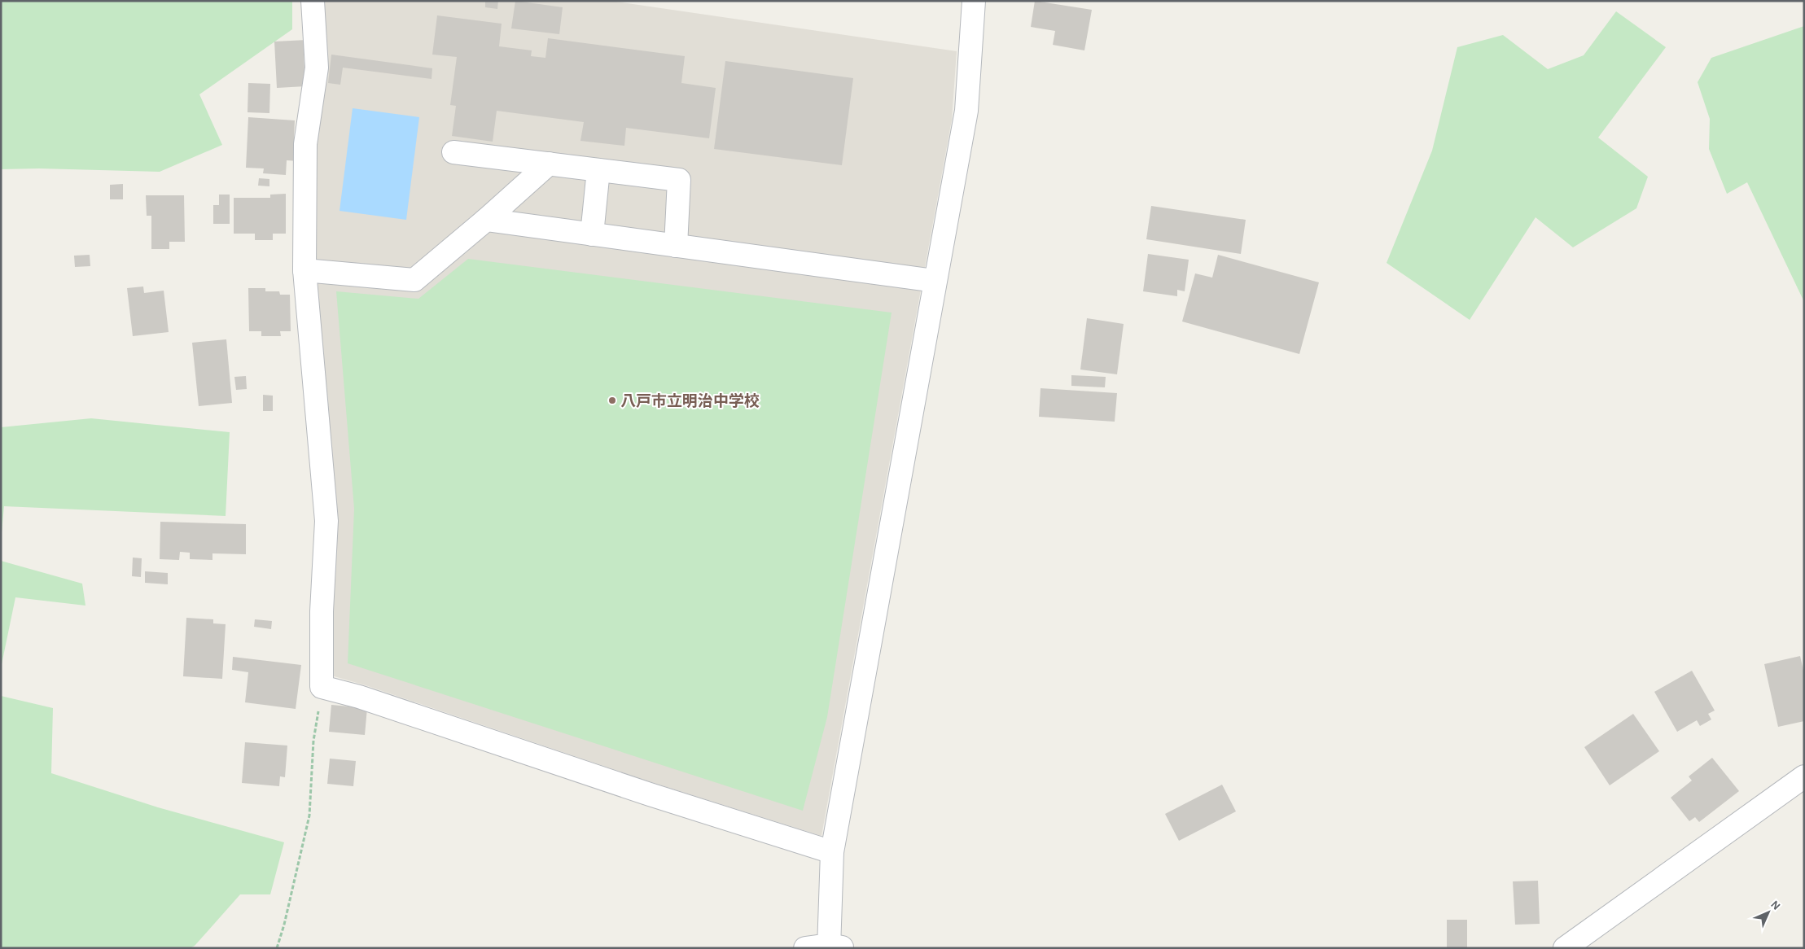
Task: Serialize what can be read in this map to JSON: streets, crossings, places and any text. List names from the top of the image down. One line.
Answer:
{"places":["八戸市立明治中学校"],"north":"top right"}
